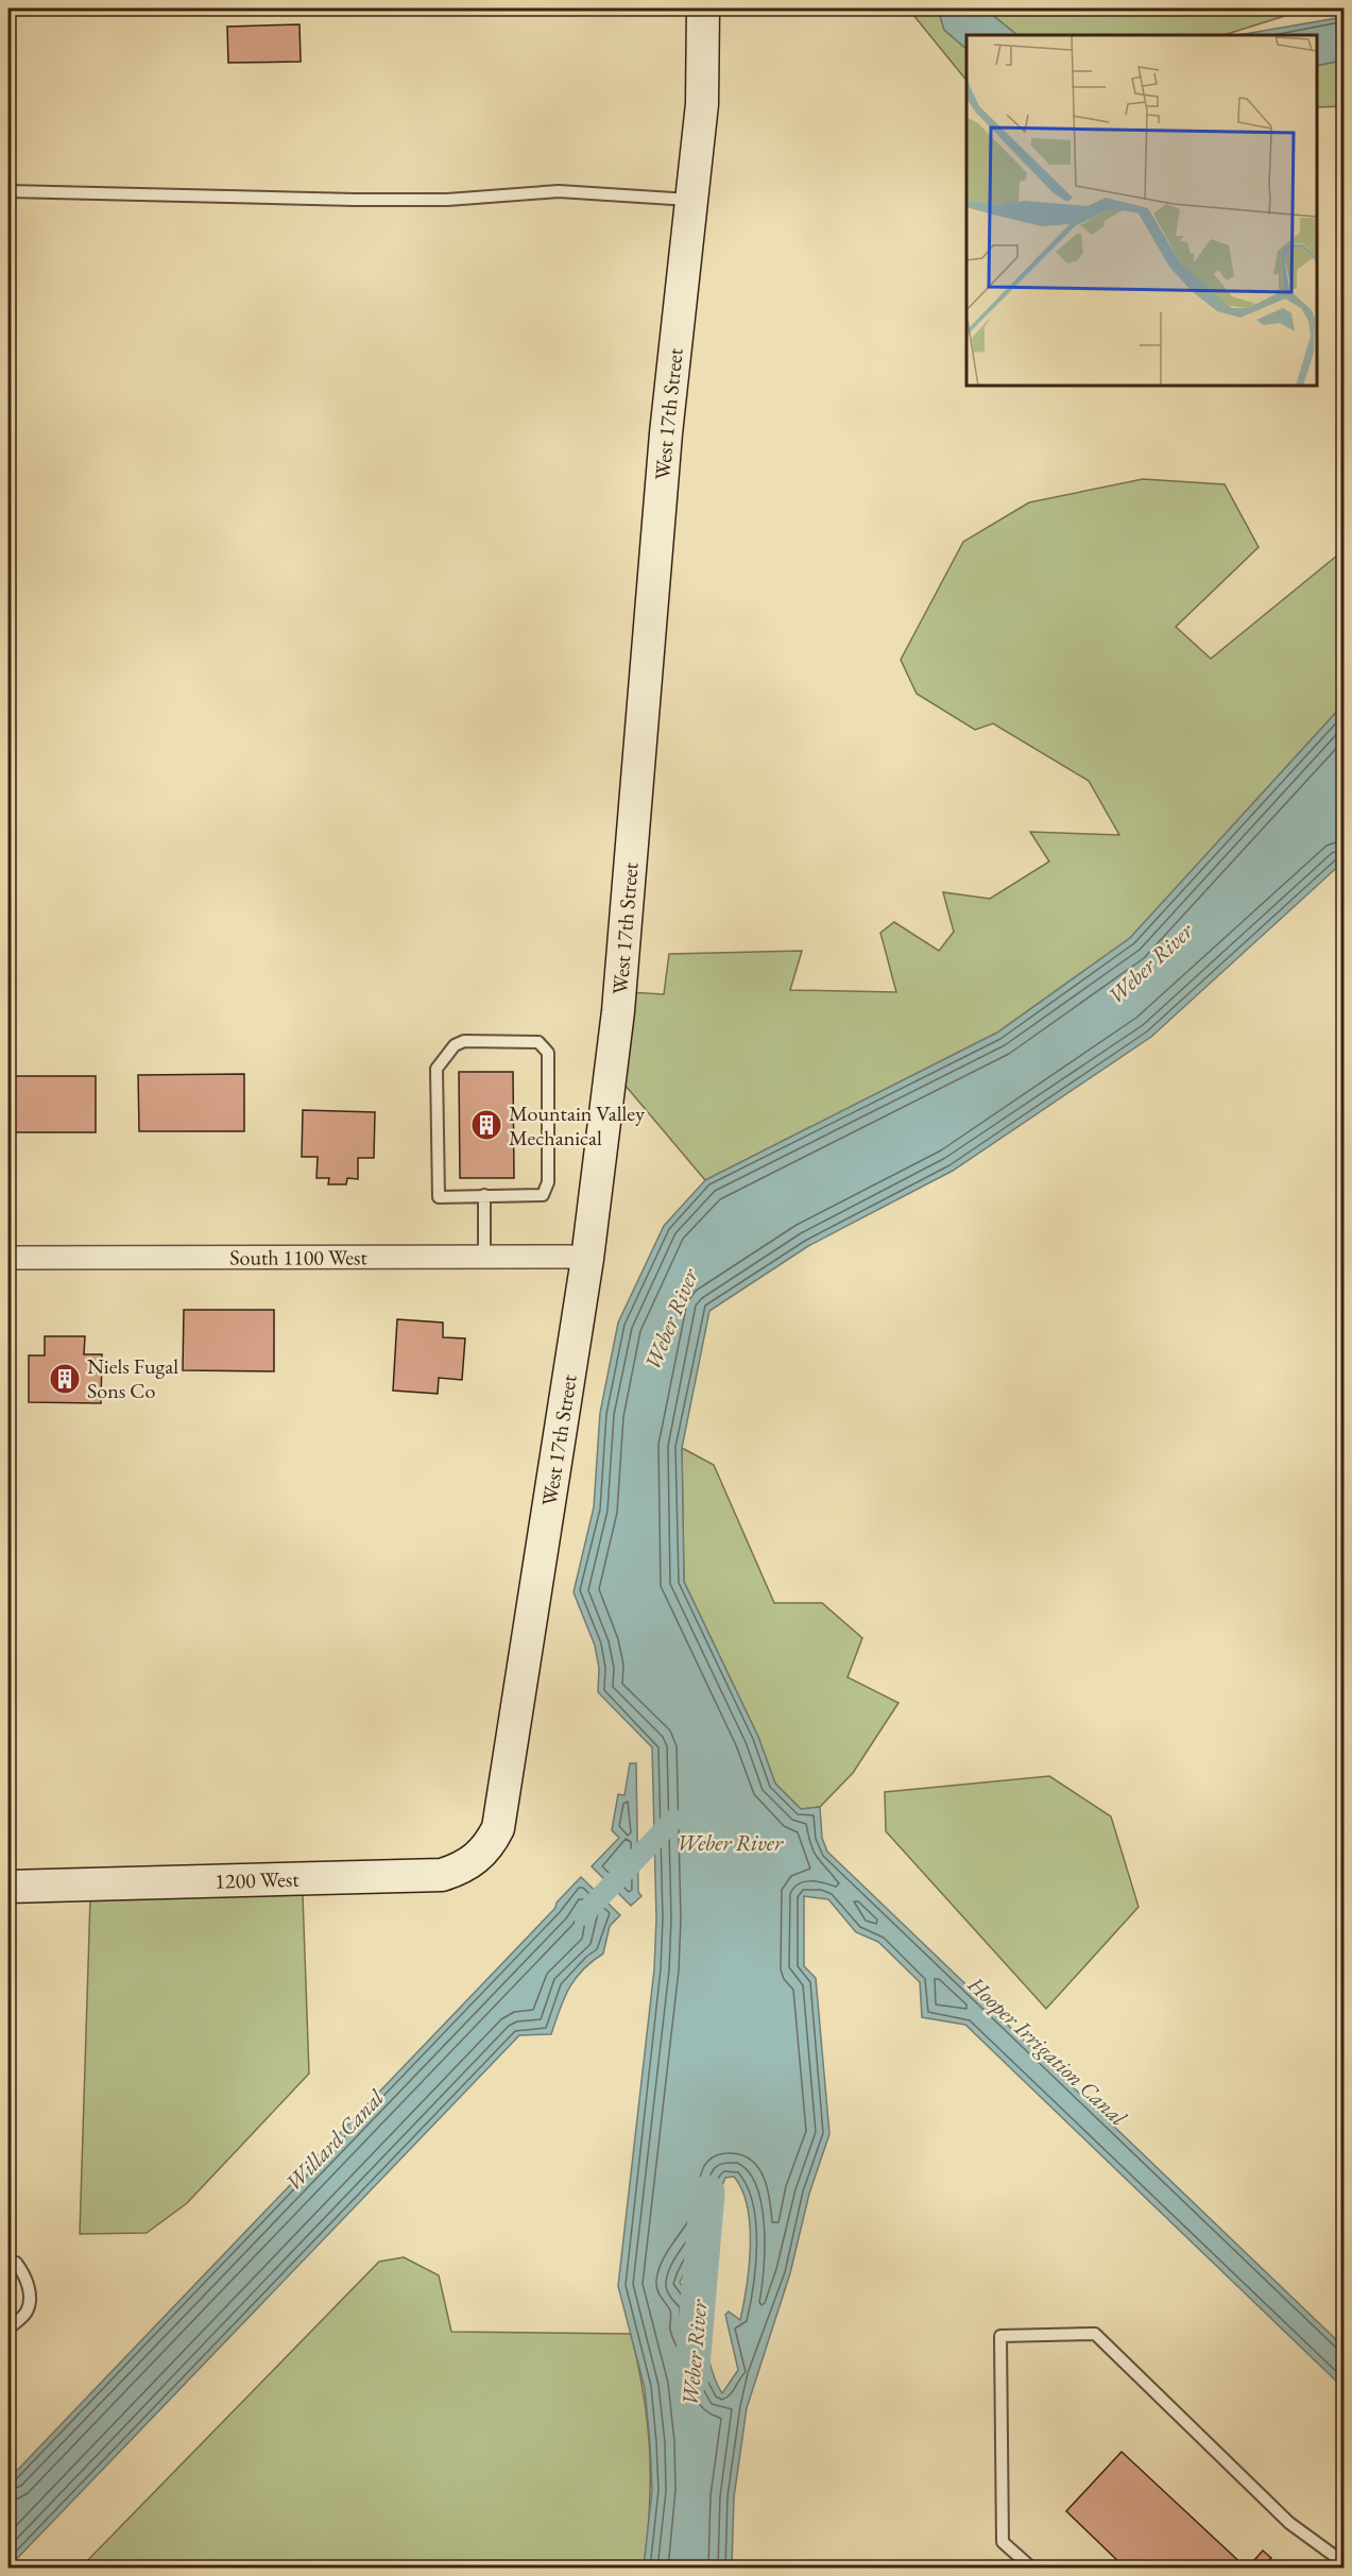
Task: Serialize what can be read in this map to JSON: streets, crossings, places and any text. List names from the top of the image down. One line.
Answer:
{"streets":{"street":["West 17th Street","South 1100 West","1200 West"]},"crossings":[["West 17th Street","South 1100 West"],["West 17th Street","1200 West"]],"water":["Weber River","Hooper Irrigation Canal","Willard Canal"],"places":{"building":["Mountain Valley Mechanical","Niels Fugal Sons Co"]}}
